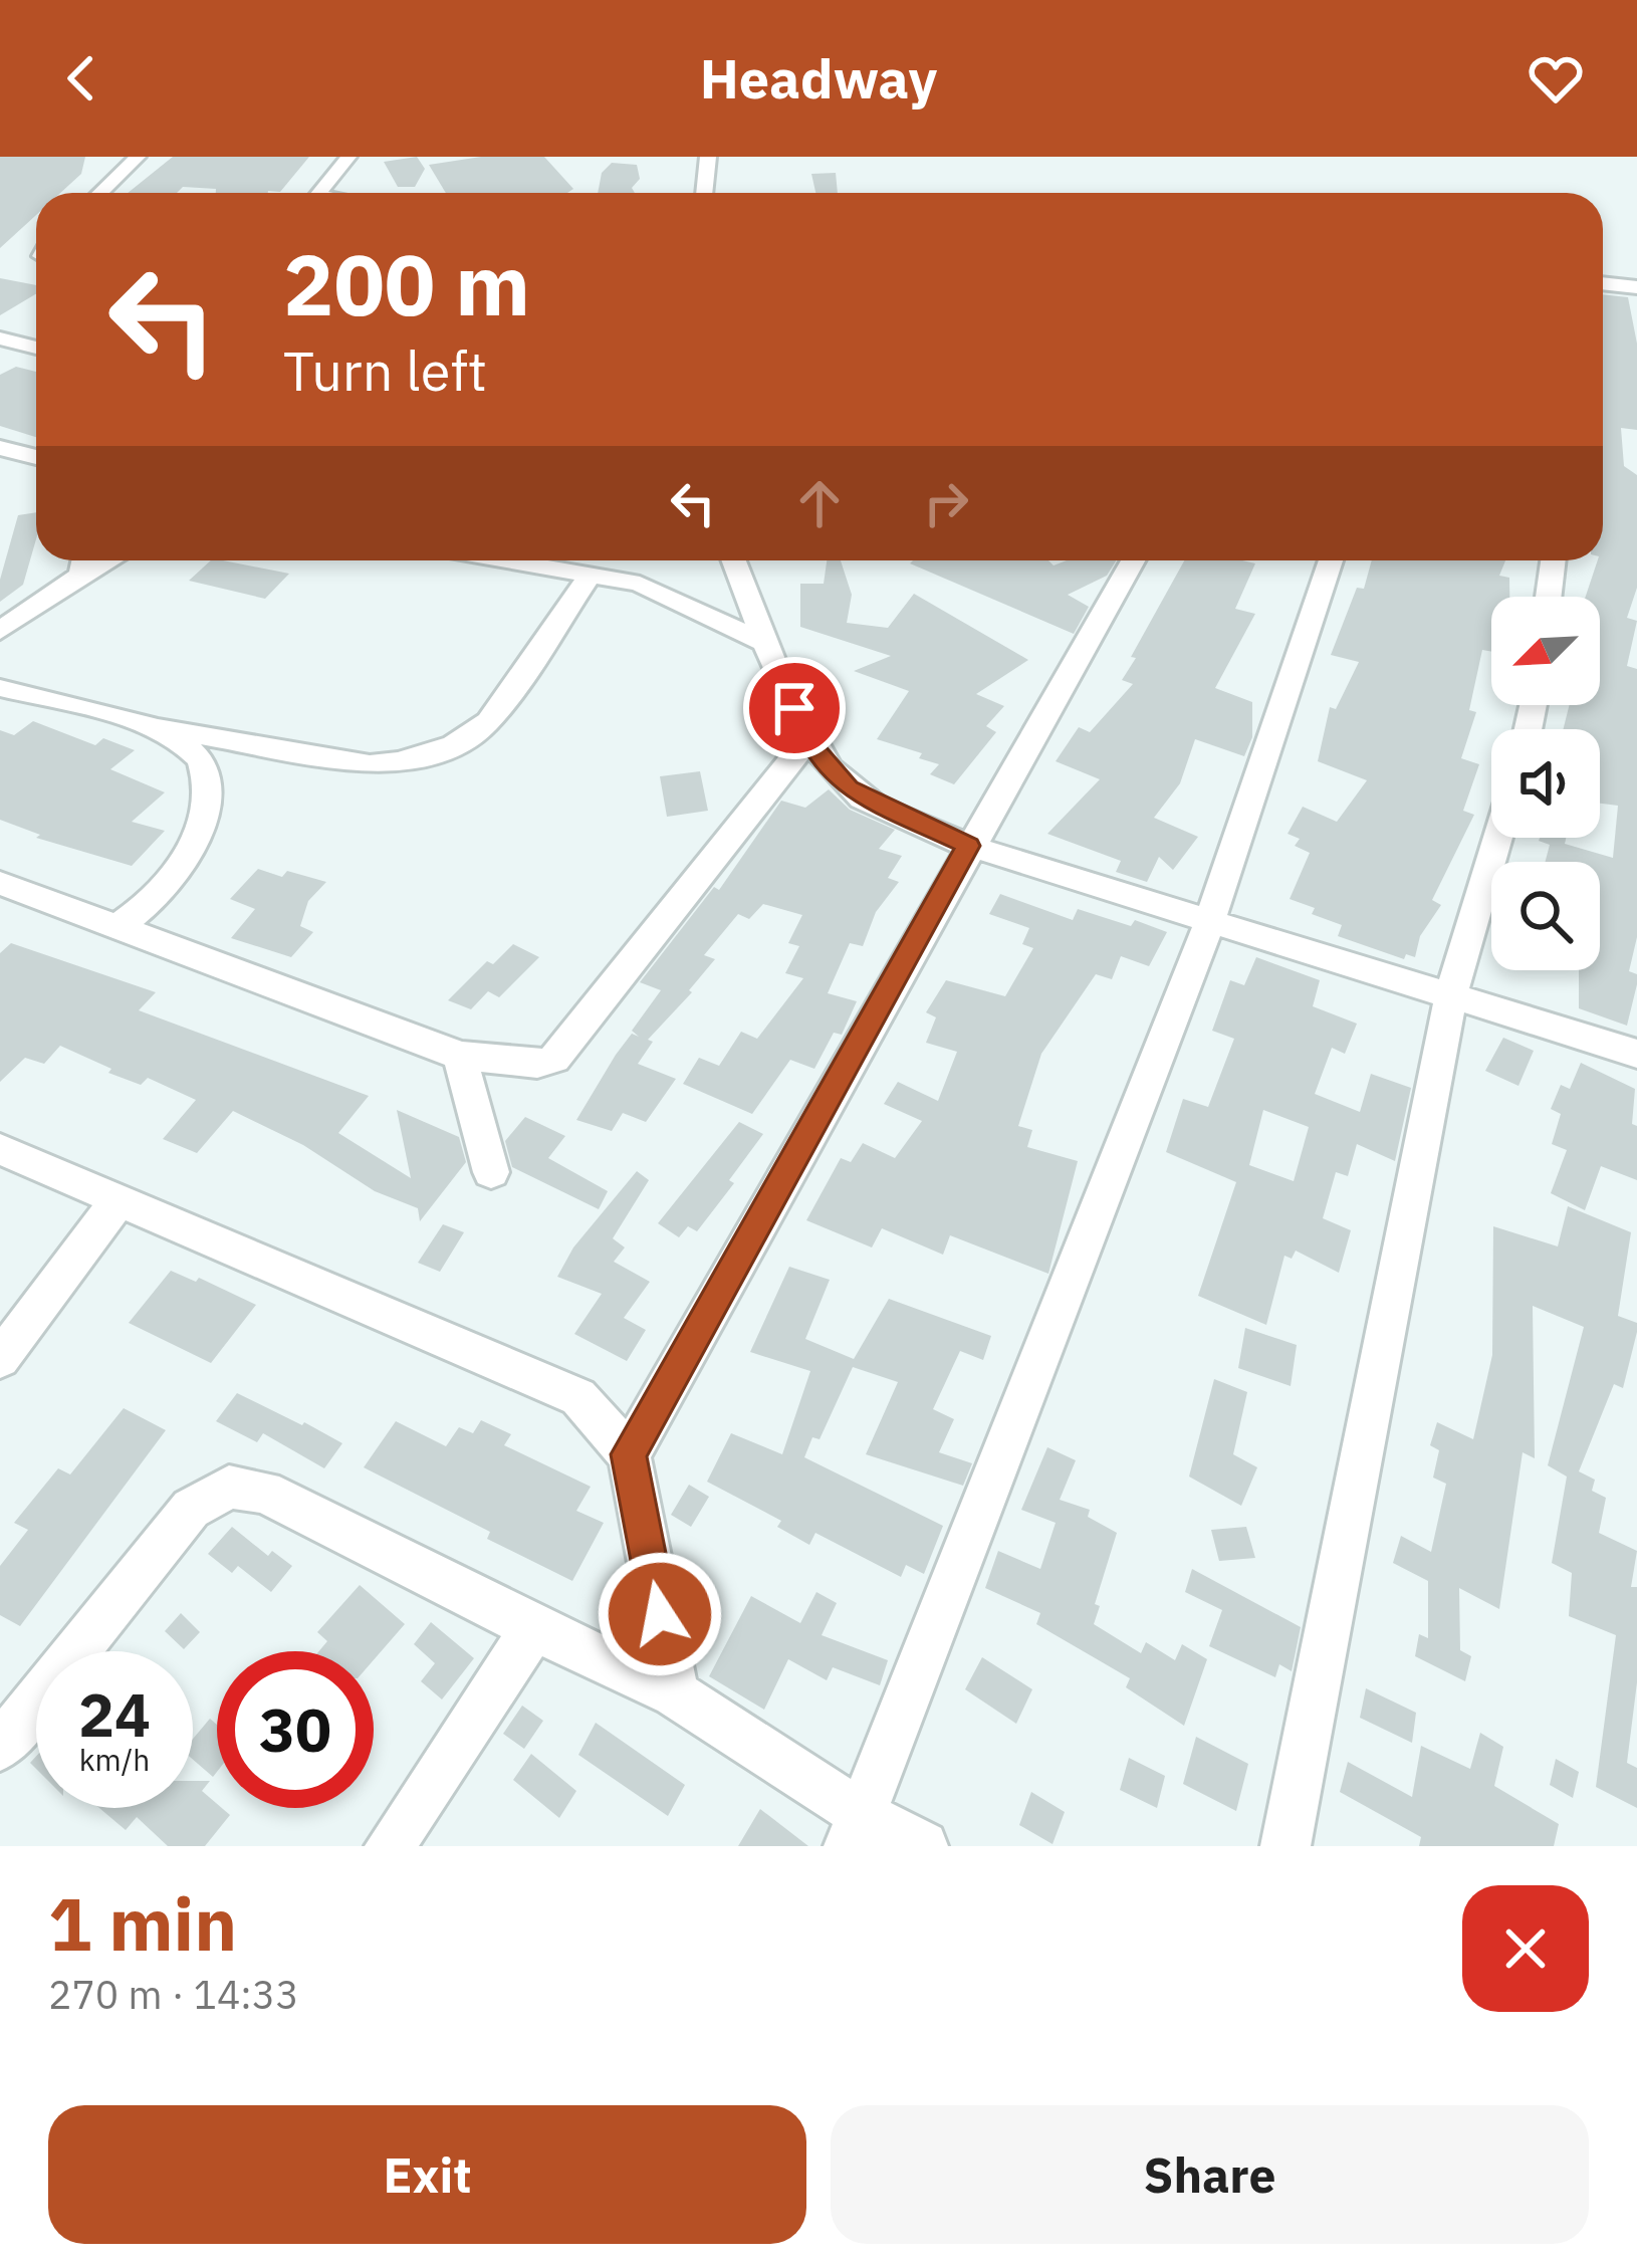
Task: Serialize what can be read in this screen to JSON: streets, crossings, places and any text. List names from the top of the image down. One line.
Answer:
{"north":"bottom left","page":{"header":"Headway","turn":["200 m","Turn left"],"speed":"24 km/h","limit":"30","heading":["1 min","270 m · 14:33"],"buttons":["Exit","Share"]}}
